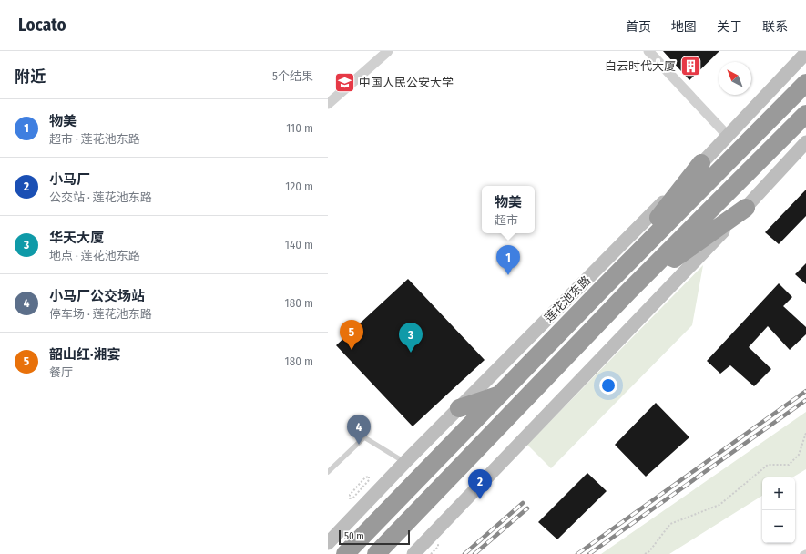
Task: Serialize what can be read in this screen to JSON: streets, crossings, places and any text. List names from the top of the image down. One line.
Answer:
{"streets":{"highway":["莲花池东路"]},"places":{"building":["白云时代大厦"],"school or university":["中国人民公安大学"]},"scale_bar":"50 m","north":"top left","page":{"header":"Locato","nav":["首页","地图","关于","联系"],"heading":["附近","5个结果"],"list":[{"mark":"1","name":"物美","note":"超市 · 莲花池东路","value":"110 m"},{"mark":"2","name":"小马厂","note":"公交站 · 莲花池东路","value":"120 m"},{"mark":"3","name":"华天大厦","note":"地点 · 莲花池东路","value":"140 m"},{"mark":"4","name":"小马厂公交场站","note":"停车场 · 莲花池东路","value":"180 m"},{"mark":"5","name":"韶山红·湘宴","note":"餐厅","value":"180 m"}],"popup":["物美","超市"],"pins":["1","5","3","4","2"],"map_buttons":["+","−"],"scale":"50 m"}}
